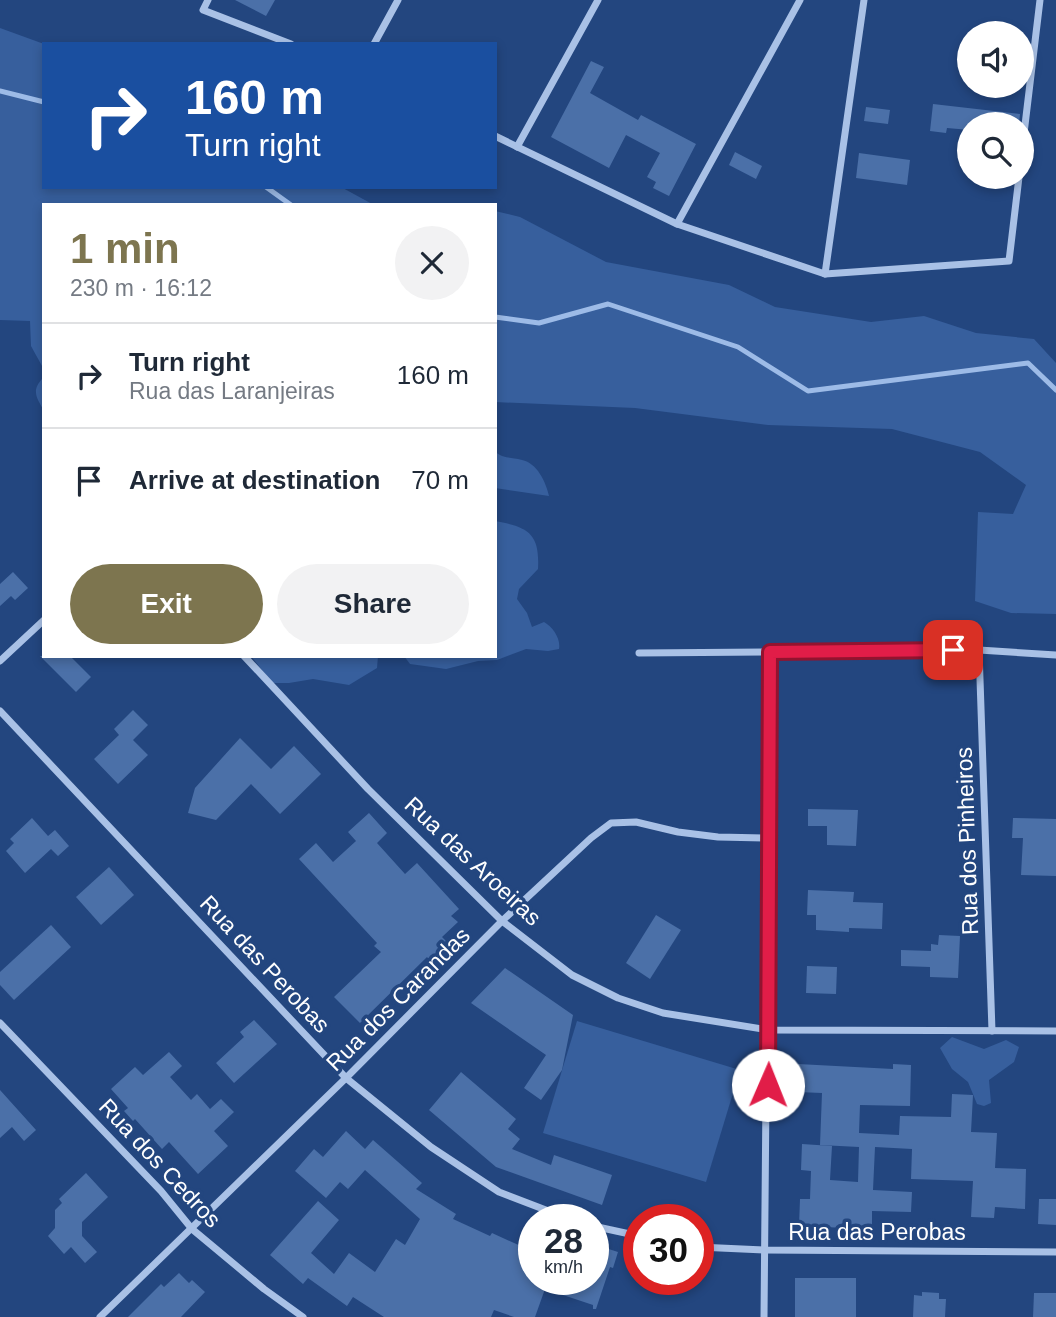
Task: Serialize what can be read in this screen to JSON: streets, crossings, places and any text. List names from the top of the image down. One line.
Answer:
{"streets":{"street":["Rua dos Pinheiros","Rua das Aroeiras","Rua das Perobas","Rua dos Carandas","Rua dos Cedros"]},"crossings":[["Rua dos Pinheiros","Rua das Aroeiras"],["Rua das Aroeiras","Rua dos Carandas"],["Rua das Perobas","Rua dos Carandas"],["Rua dos Carandas","Rua dos Cedros"]],"page":{"turn":["160 m","Turn right"],"heading":["1 min","230 m · 16:12"],"list":[{"name":"Turn right","note":"Rua das Laranjeiras","value":"160 m"},{"name":"Arrive at destination","value":"70 m"}],"buttons":["Exit","Share"],"speed":"28 km/h","limit":"30"}}
